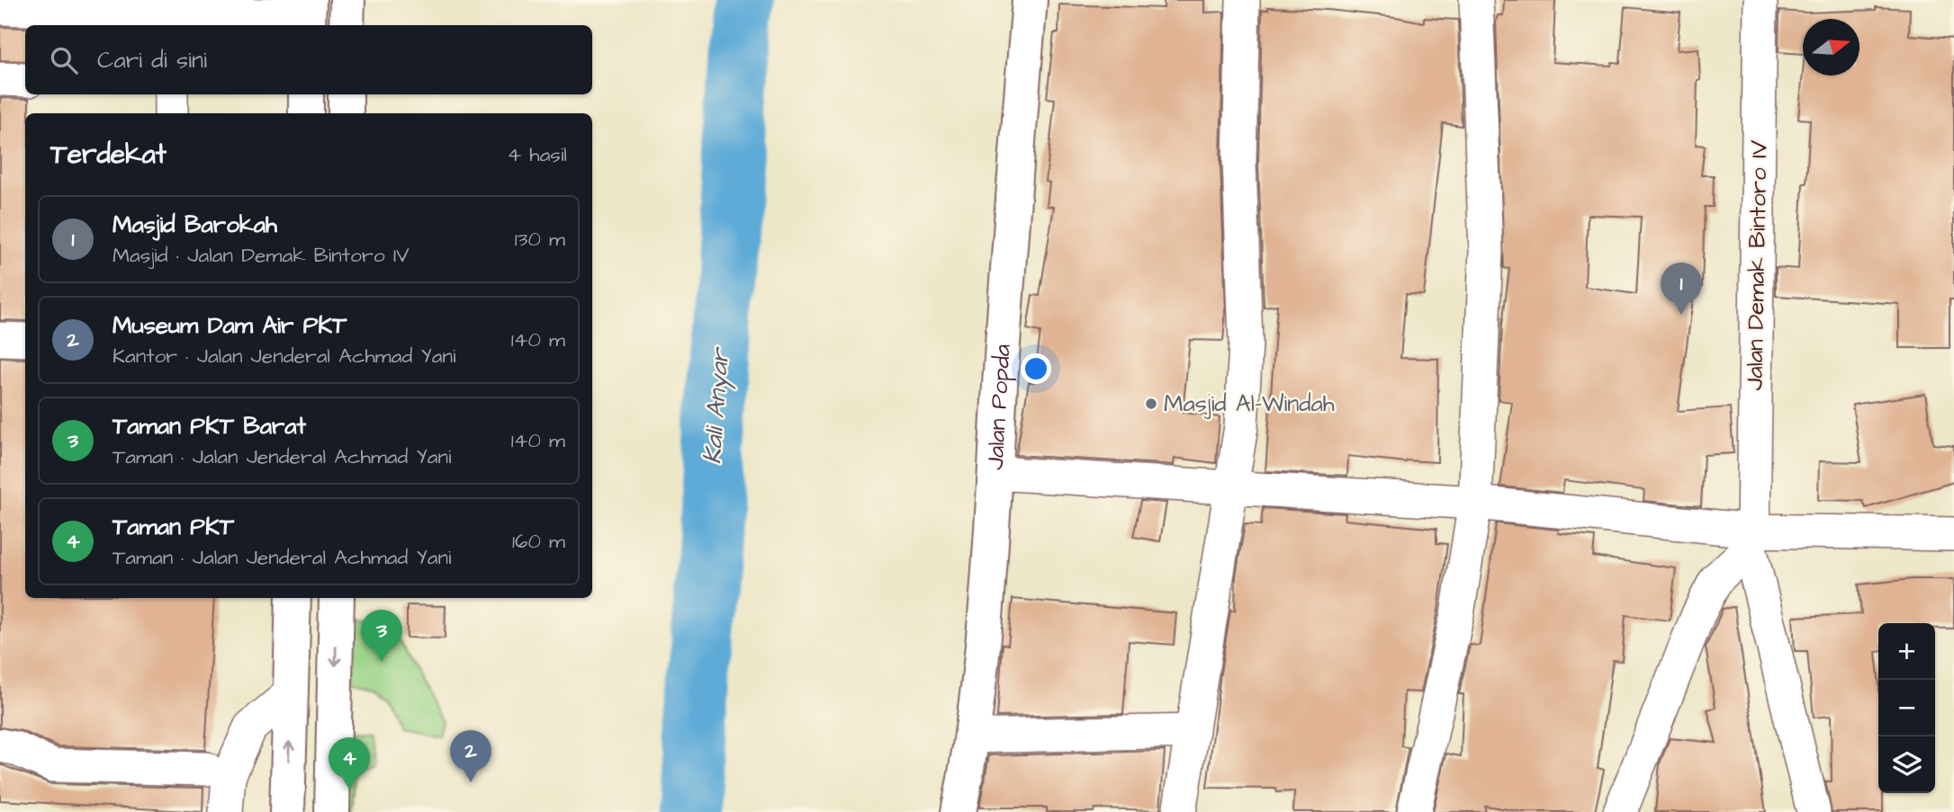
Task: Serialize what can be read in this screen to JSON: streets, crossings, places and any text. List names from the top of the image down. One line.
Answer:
{"streets":{"main road":["Jalan Popda"],"street":["Jalan Demak Bintoro IV"]},"water":["Kali Anyar"],"places":["Masjid Al-Windah"],"north":"right","page":{"search":"Cari di sini","heading":["Terdekat","4 hasil"],"list":[{"mark":"1","name":"Masjid Barokah","note":"Masjid · Jalan Demak Bintoro IV","value":"130 m"},{"mark":"2","name":"Museum Dam Air PKT","note":"Kantor · Jalan Jenderal Achmad Yani","value":"140 m"},{"mark":"3","name":"Taman PKT Barat","note":"Taman · Jalan Jenderal Achmad Yani","value":"140 m"},{"mark":"4","name":"Taman PKT","note":"Taman · Jalan Jenderal Achmad Yani","value":"160 m"}],"pins":["1","3","2","4"],"map_buttons":["+","−"]}}
